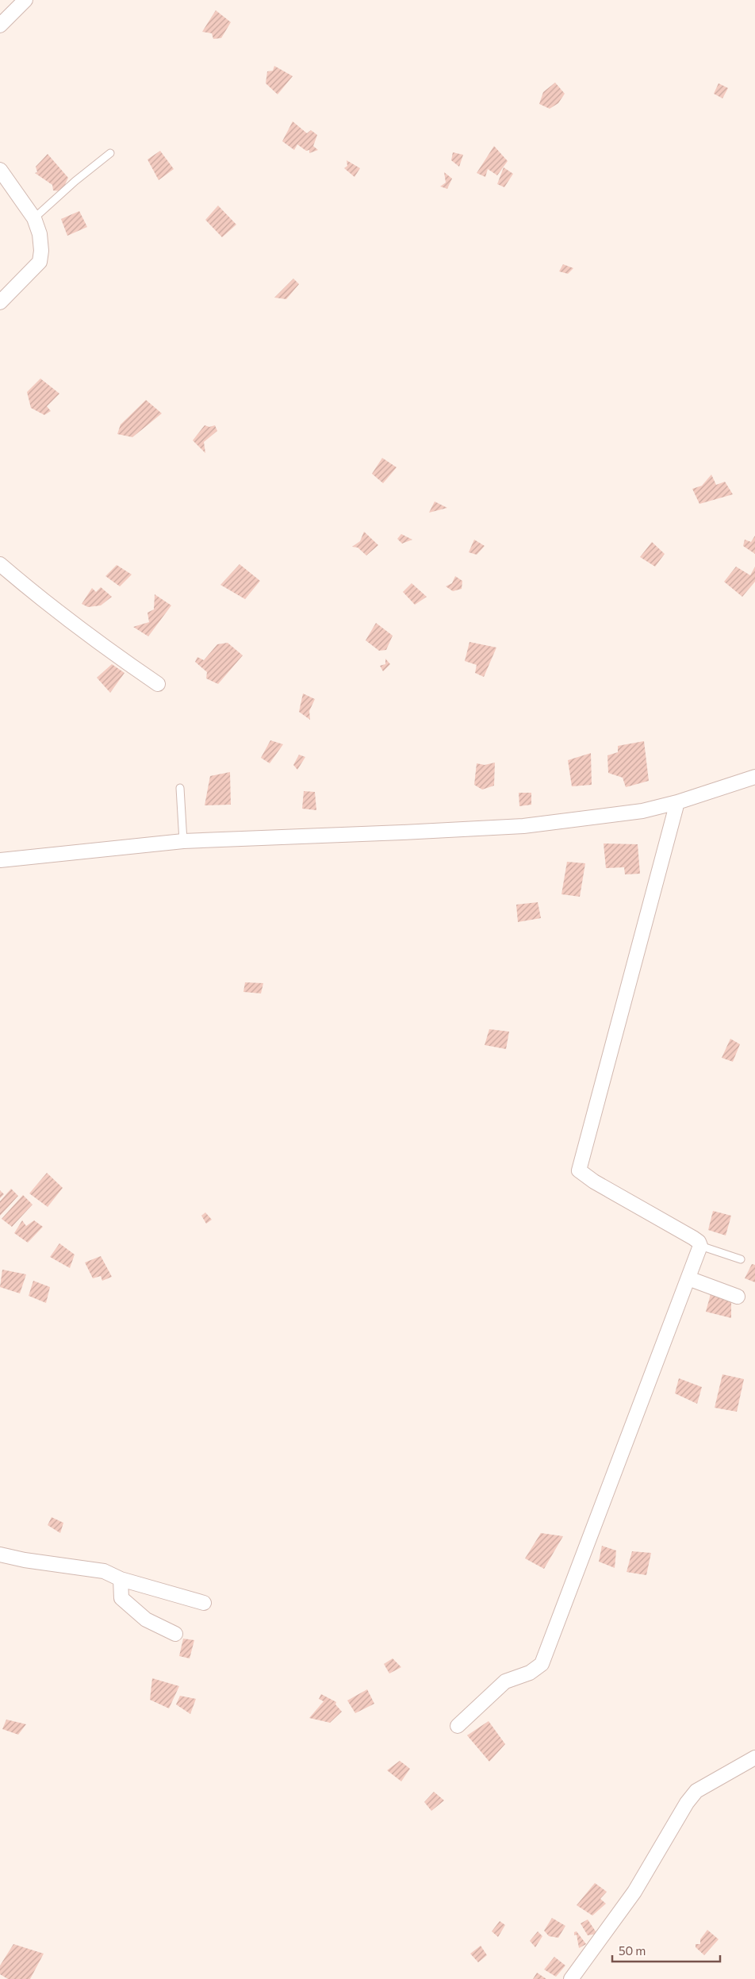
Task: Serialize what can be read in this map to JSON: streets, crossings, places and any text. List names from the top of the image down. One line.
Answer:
{"scale_bar":"50 m"}
